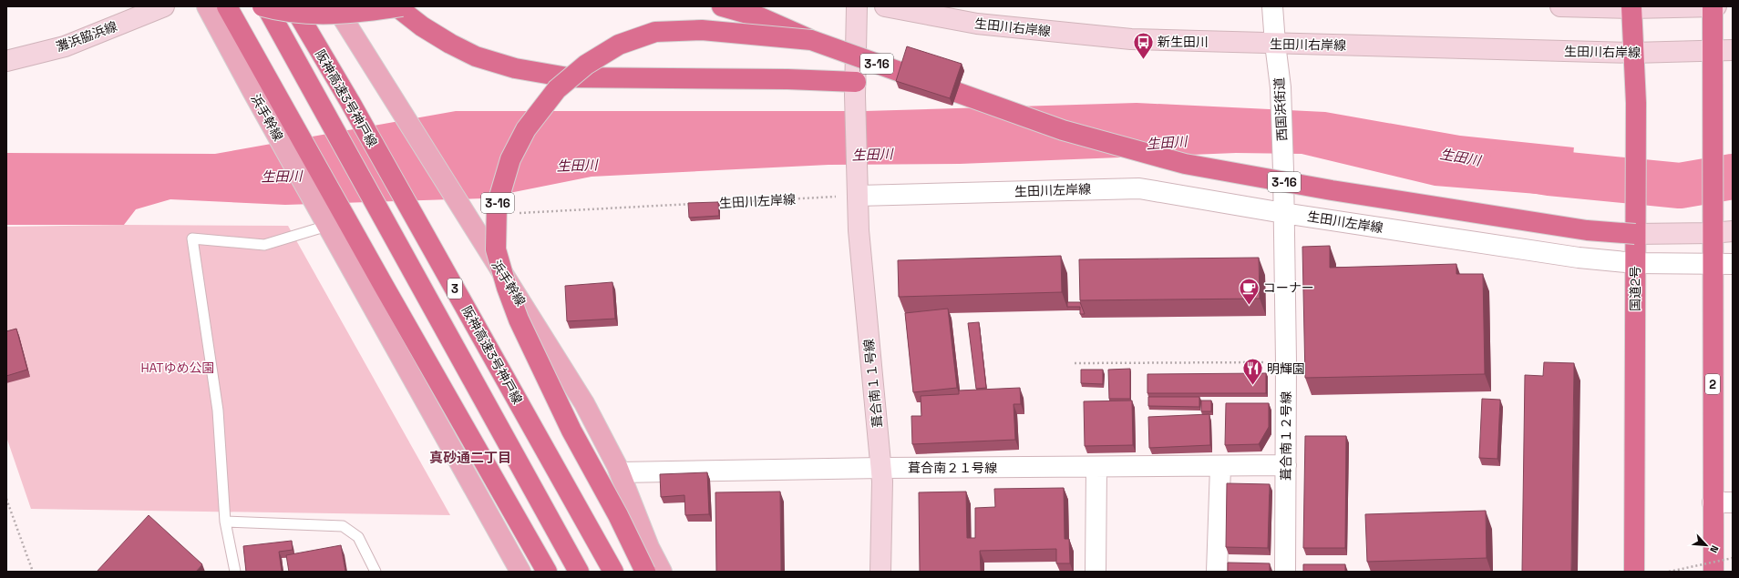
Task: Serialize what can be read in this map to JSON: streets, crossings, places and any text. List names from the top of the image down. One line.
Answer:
{"streets":{"highway":["3-16","阪神高速3号神戸線","3","国道2号","2"],"main road":["浜手幹線"],"street":["生田川右岸線","灘浜脇浜線","西国浜街道","生田川左岸線","葺合南１１号線","葺合南１２号線","葺合南２１号線"]},"crossings":[["生田川右岸線","西国浜街道"],["生田川右岸線","国道2号"],["生田川右岸線","2"],["3-16","国道2号"],["3-16","葺合南１１号線"],["西国浜街道","生田川左岸線"],["西国浜街道","葺合南１２号線"],["浜手幹線","葺合南２１号線"],["生田川左岸線","国道2号"],["生田川左岸線","葺合南１１号線"],["生田川左岸線","2"],["生田川左岸線","葺合南１２号線"],["葺合南１１号線","葺合南２１号線"],["葺合南１２号線","葺合南２１号線"]],"districts":["真砂通二丁目"],"water":["生田川"],"parks":["HATゆめ公園"],"places":{"bus stop":["新生田川"],"cafe":["コーナー"],"restaurant":["明輝園"]},"north":"bottom right"}
